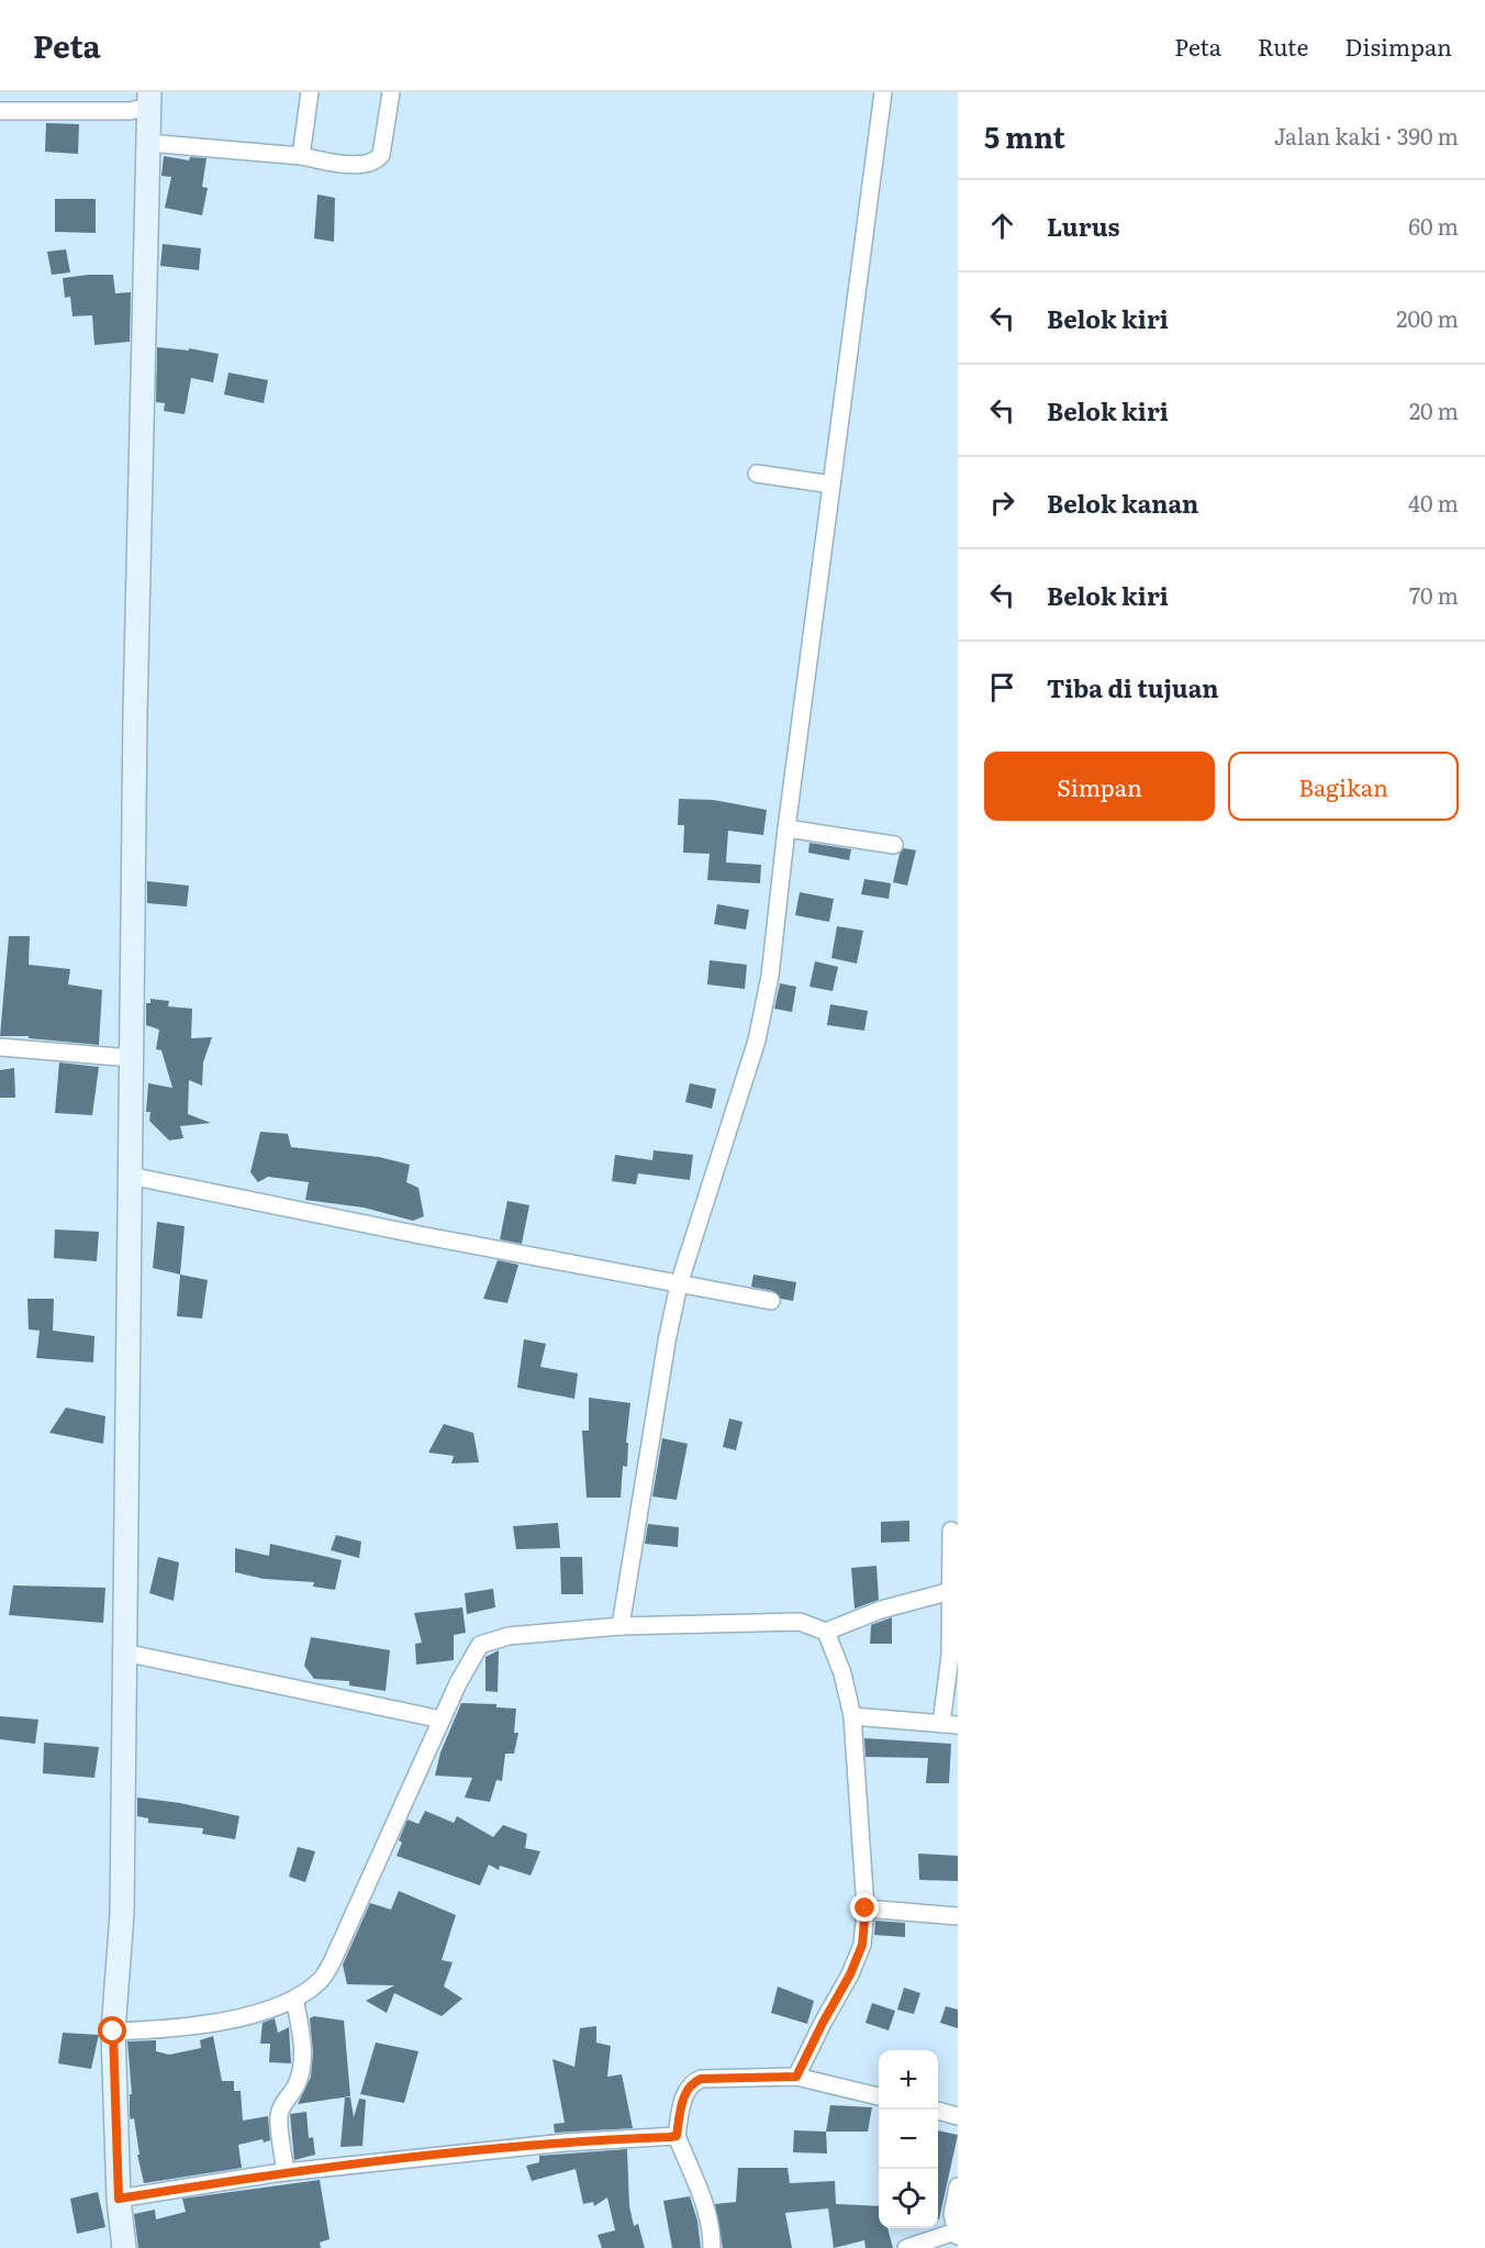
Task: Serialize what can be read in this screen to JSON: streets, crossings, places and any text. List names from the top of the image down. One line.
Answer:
{"page":{"header":"Peta","nav":["Peta","Rute","Disimpan"],"heading":["5 mnt","Jalan kaki · 390 m"],"list":[["Lurus","60 m"],["Belok kiri","200 m"],["Belok kiri","20 m"],["Belok kanan","40 m"],["Belok kiri","70 m"],"Tiba di tujuan"],"buttons":["Simpan","Bagikan"],"map_buttons":["+","−"]}}
